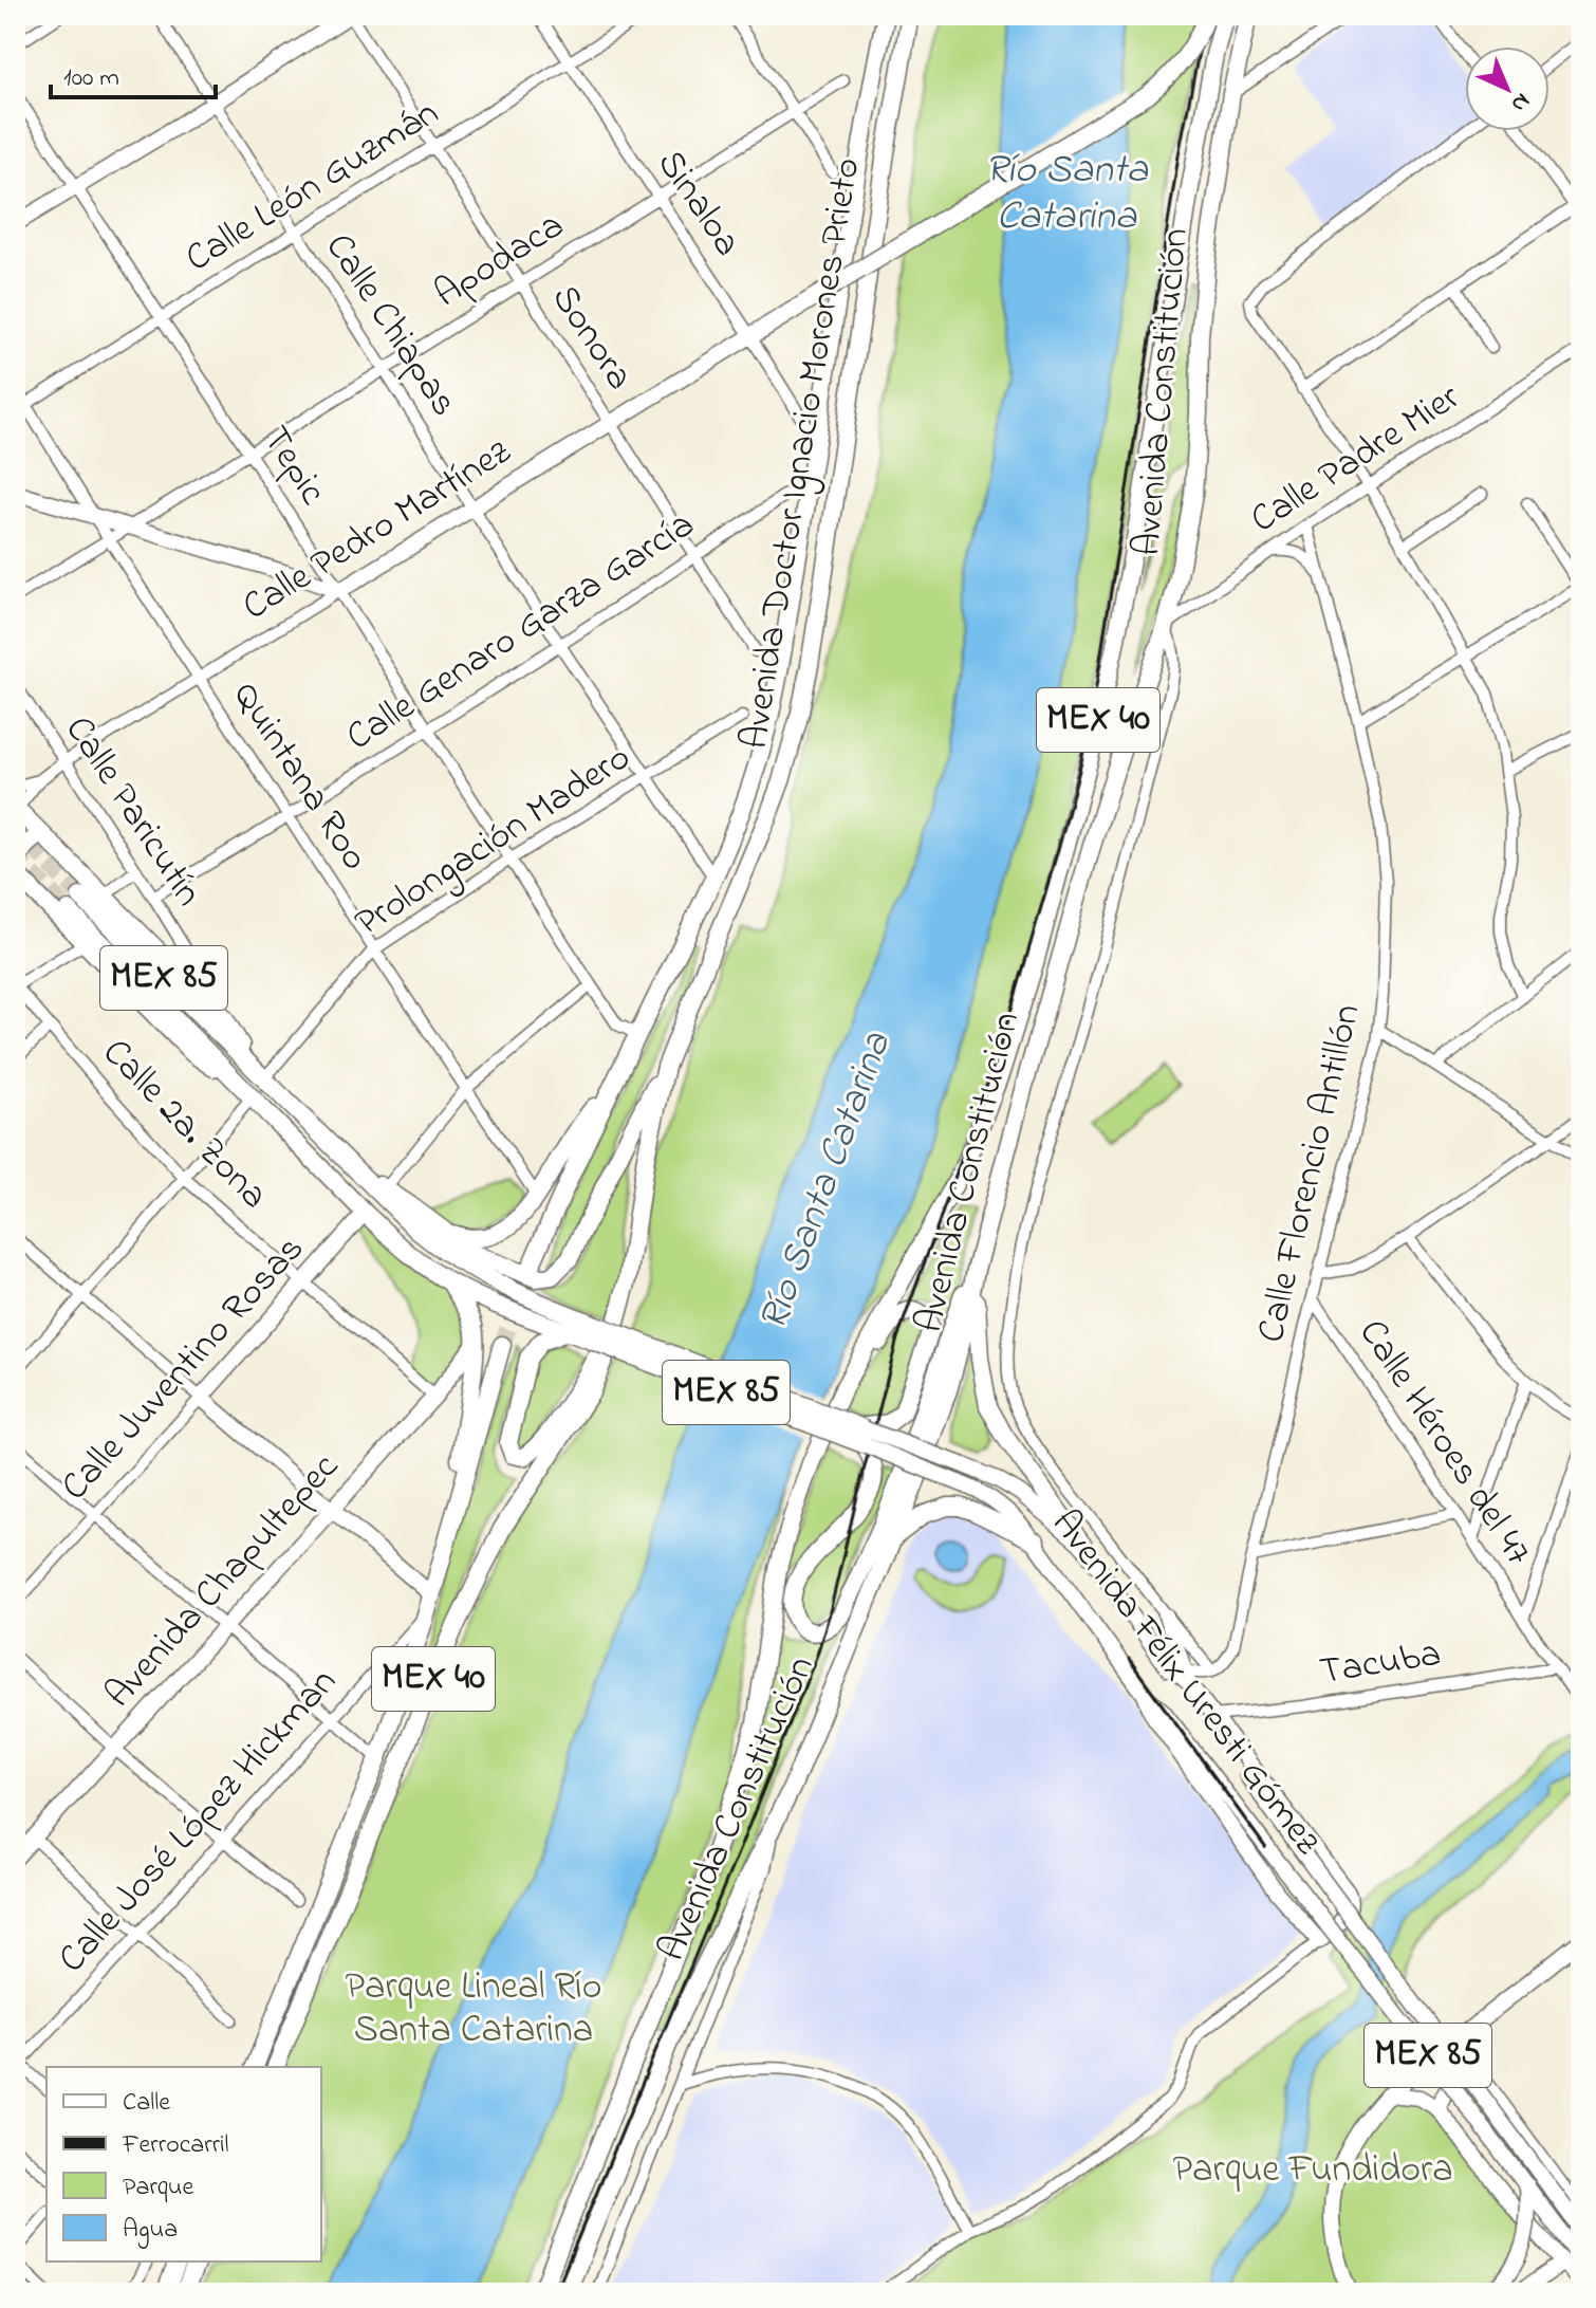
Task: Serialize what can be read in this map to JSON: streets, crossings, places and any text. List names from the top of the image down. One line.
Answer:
{"streets":{"highway":["Avenida Constitución","Avenida Doctor Ignacio Morones Prieto","MEX 40","MEX 85","Avenida Félix Uresti Gómez"],"main road":["Calle Pedro Martínez","Calle Juventino Rosas","Avenida Chapultepec"],"street":["Calle León Guzmán","Sinaloa","Apodaca","Calle Chiapas","Sonora","Calle Padre Mier","Tepic","Calle Genaro Garza García","Quintana Roo","Calle Paricutín","Prolongación Madero","Calle 2a. Zona","Calle Florencio Antillón","Calle Héroes del 47","Tacuba","Calle José López Hickman"]},"crossings":[["Calle León Guzmán","Sinaloa"],["Calle León Guzmán","Calle Chiapas"],["Calle León Guzmán","Sonora"],["Calle León Guzmán","Tepic"],["Calle León Guzmán","Quintana Roo"],["Sinaloa","Apodaca"],["Sinaloa","Calle Pedro Martínez"],["Apodaca","Calle Chiapas"],["Apodaca","Sonora"],["Apodaca","Tepic"],["Apodaca","Quintana Roo"],["Calle Chiapas","Avenida Doctor Ignacio Morones Prieto"],["Calle Chiapas","Calle Pedro Martínez"],["Calle Chiapas","Calle Genaro Garza García"],["Calle Chiapas","Prolongación Madero"],["Sonora","Calle Pedro Martínez"],["Sonora","Calle Genaro Garza García"],["Avenida Constitución","Calle Padre Mier"],["Avenida Doctor Ignacio Morones Prieto","Tepic"],["Calle Padre Mier","Calle Florencio Antillón"],["Tepic","Calle Pedro Martínez"],["Tepic","Calle Genaro Garza García"],["Tepic","Prolongación Madero"],["Calle Pedro Martínez","Quintana Roo"],["Calle Pedro Martínez","Calle Paricutín"],["Calle Genaro Garza García","Quintana Roo"],["Calle Genaro Garza García","Calle Paricutín"],["MEX 40","Calle José López Hickman"],["Quintana Roo","Prolongación Madero"],["Prolongación Madero","MEX 85"],["MEX 85","Calle Juventino Rosas"],["MEX 85","Avenida Félix Uresti Gómez"],["Calle 2a. Zona","Calle Juventino Rosas"],["Calle 2a. Zona","Avenida Chapultepec"],["Calle Florencio Antillón","Calle Héroes del 47"],["Calle Héroes del 47","Tacuba"]],"water":["Río Santa Catarina"],"parks":["Parque Lineal Río Santa Catarina","Parque Fundidora"],"legend":["Calle","Ferrocarril","Parque","Agua"],"scale_bar":"100 m","north":"bottom right"}
